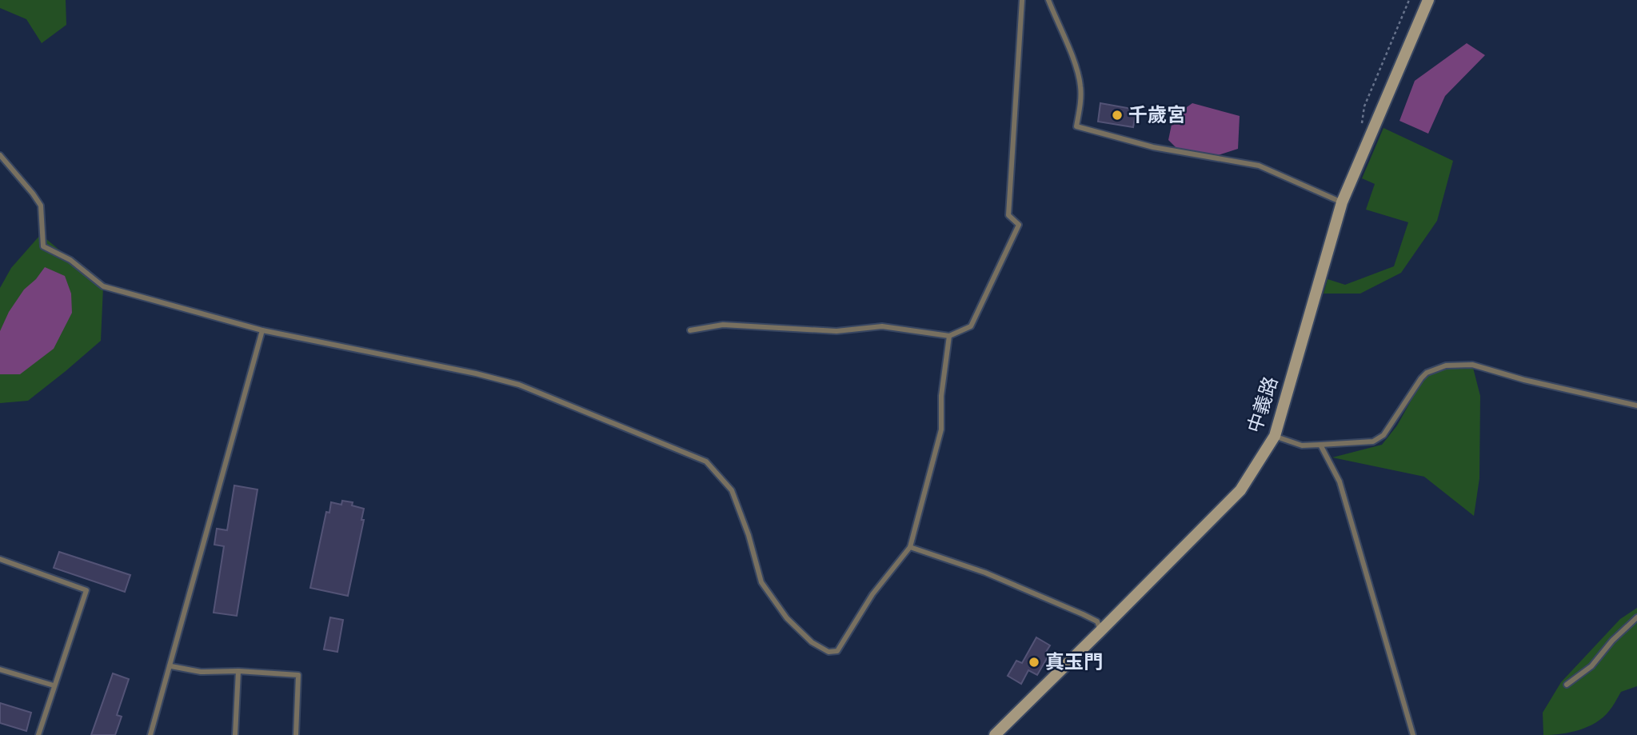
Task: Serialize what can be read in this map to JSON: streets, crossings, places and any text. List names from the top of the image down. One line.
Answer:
{"streets":{"street":["中義路"]},"places":["千歲宮","真玉門"]}
